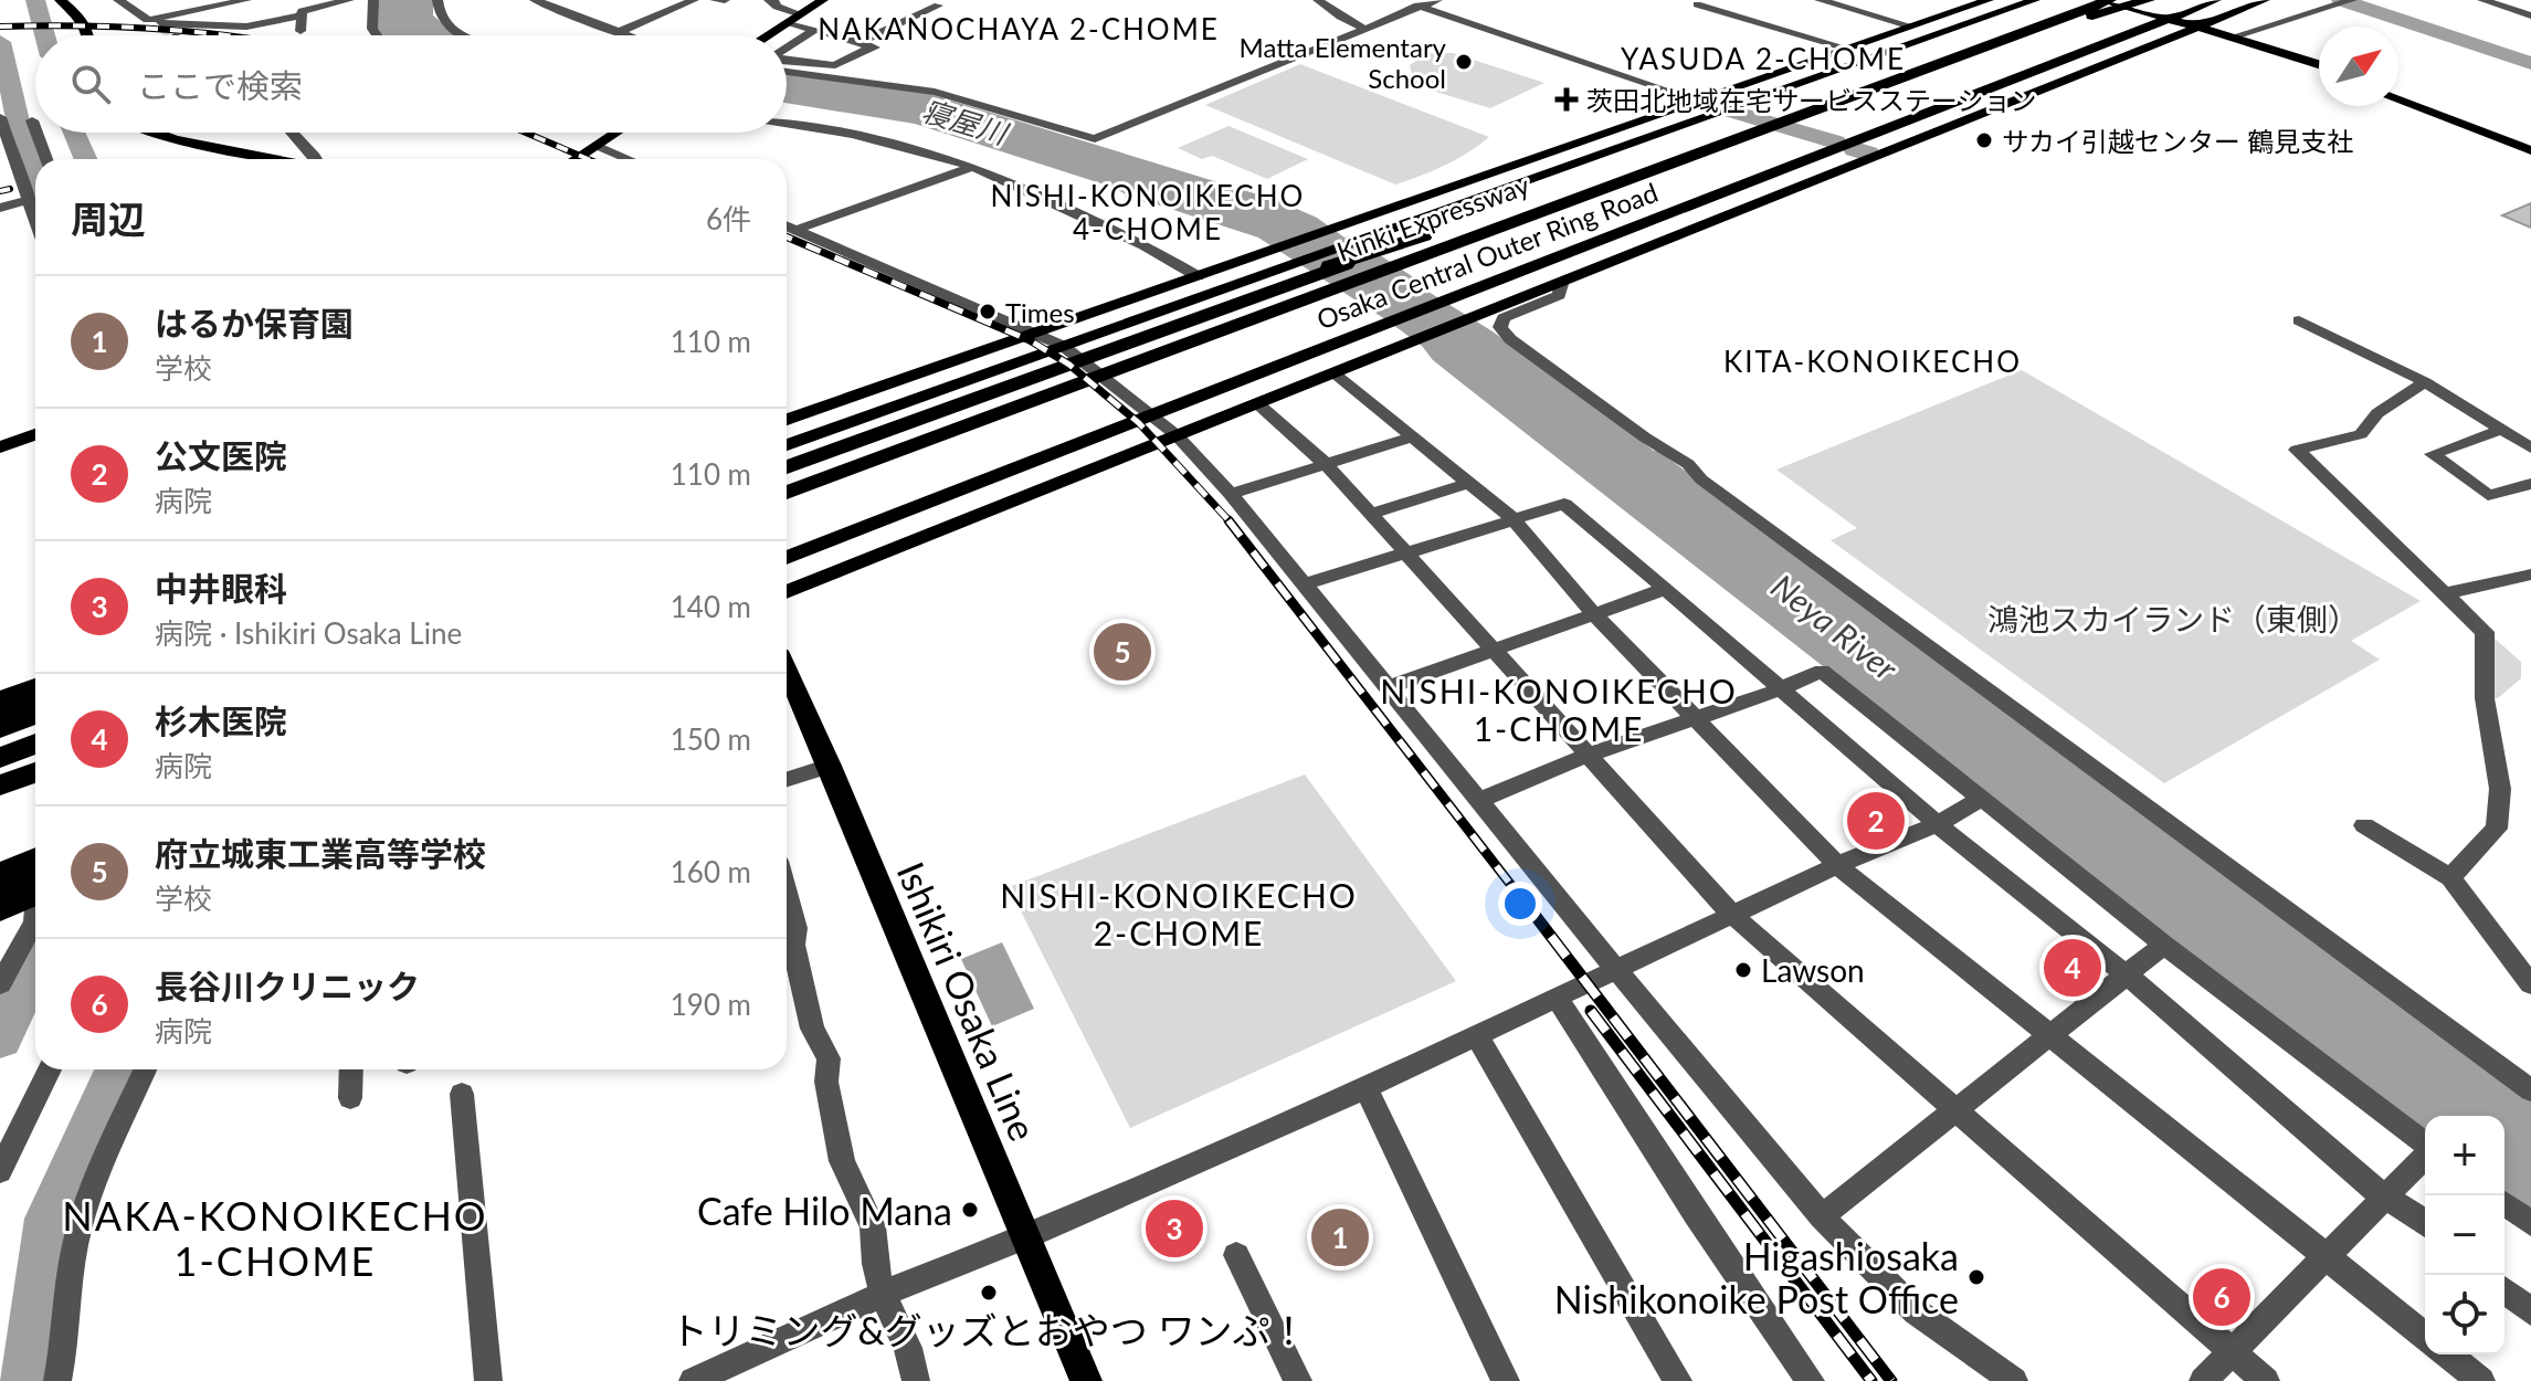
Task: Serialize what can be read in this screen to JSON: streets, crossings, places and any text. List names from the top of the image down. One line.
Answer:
{"streets":{"highway":["Kinki Expressway"],"main road":["Osaka Central Outer Ring Road","Ishikiri Osaka Line"]},"districts":["NAKANOCHAYA 2-CHOME","YASUDA 2-CHOME","NISHI-KONOIKECHO 4-CHOME","KITA-KONOIKECHO","NISHI-KONOIKECHO 1-CHOME","NISHI-KONOIKECHO 2-CHOME","NAKA-KONOIKECHO 1-CHOME"],"water":["寝屋川","Neya River"],"parks":["鴻池スカイランド（東側）"],"places":{"other":["Matta Elementary School","サカイ引越センター 鶴見支社","Times","Lawson","Cafe Hilo Mana","Higashiosaka Nishikonoike Post Office","トリミング&グッズとおやつ ワンぷ！"],"health":["茨田北地域在宅サービスステーション"]},"north":"top right","page":{"search":"ここで検索","heading":["周辺","6件"],"list":[{"mark":"1","name":"はるか保育園","note":"学校","value":"110 m"},{"mark":"2","name":"公文医院","note":"病院","value":"110 m"},{"mark":"3","name":"中井眼科","note":"病院 · Ishikiri Osaka Line","value":"140 m"},{"mark":"4","name":"杉木医院","note":"病院","value":"150 m"},{"mark":"5","name":"府立城東工業高等学校","note":"学校","value":"160 m"},{"mark":"6","name":"長谷川クリニック","note":"病院","value":"190 m"}],"pins":["5","2","4","3","1","6"],"map_buttons":["+","−"]}}
